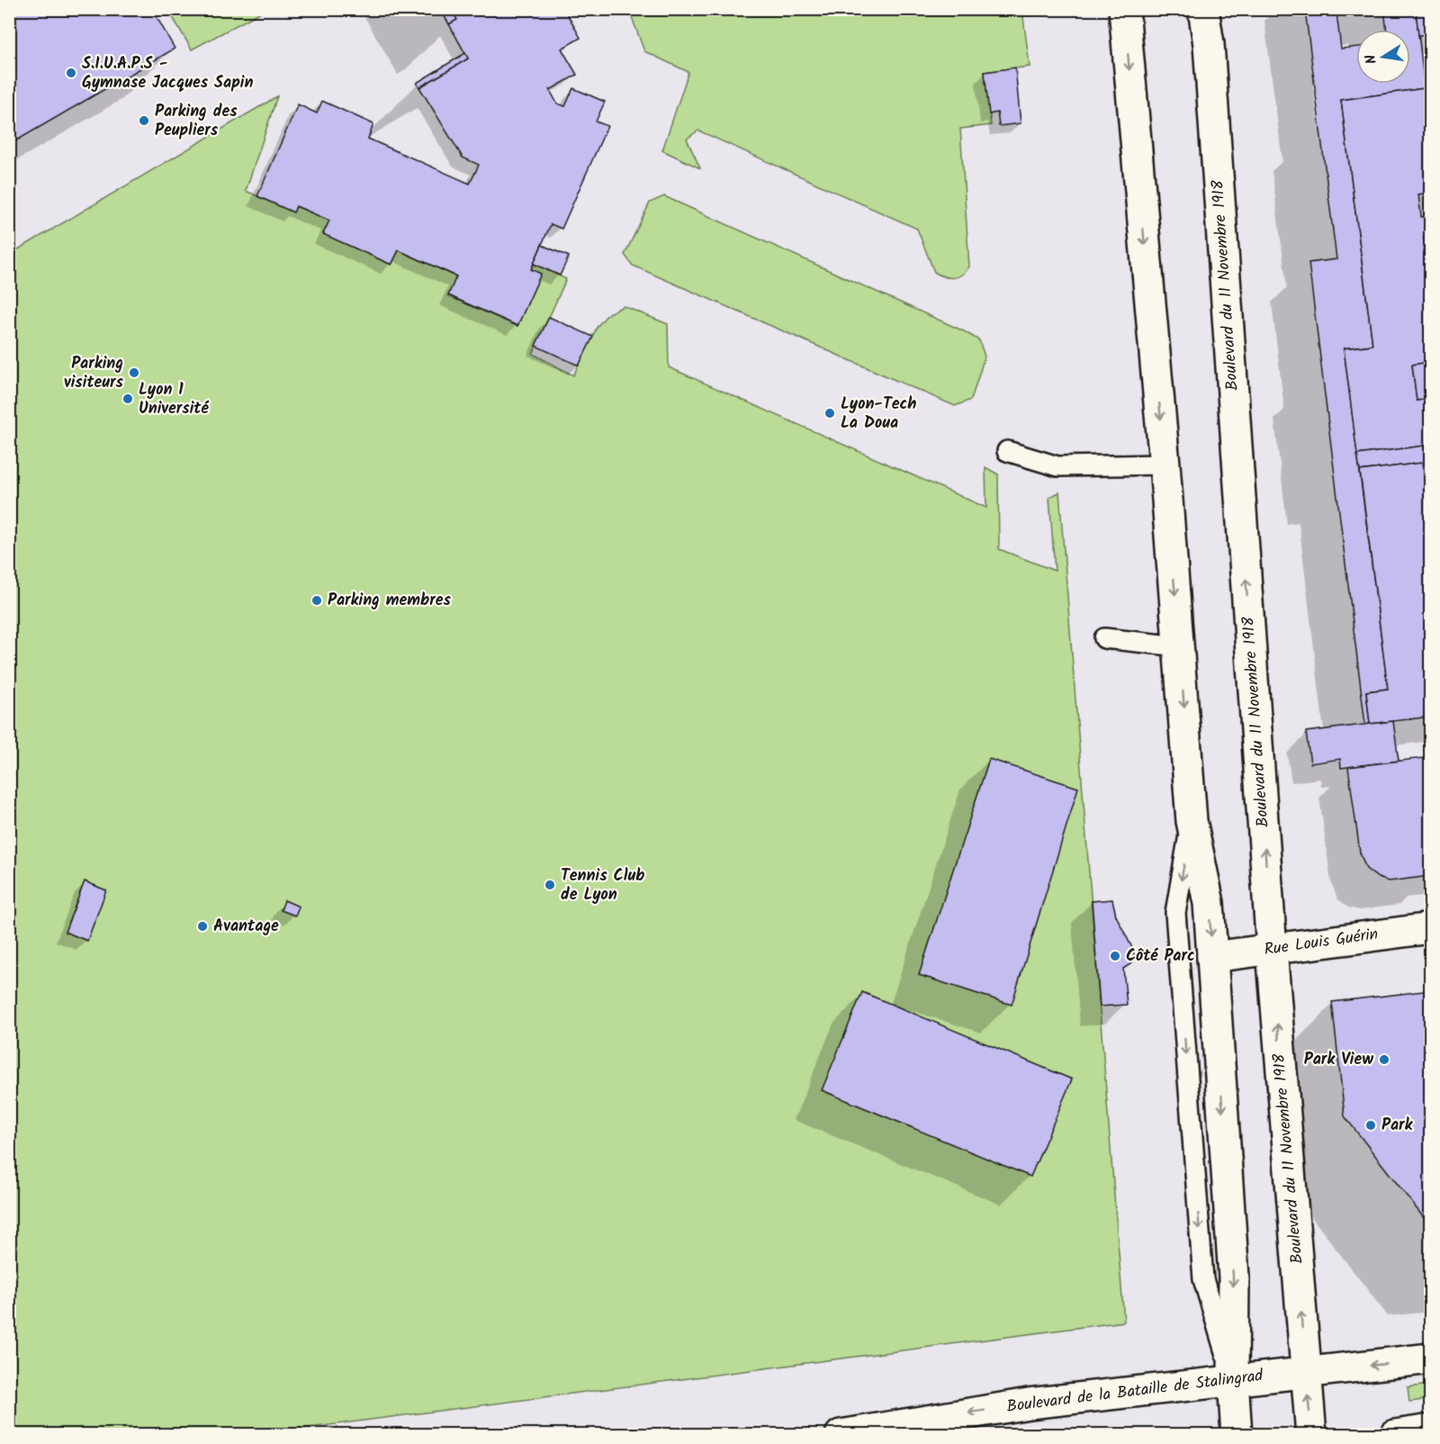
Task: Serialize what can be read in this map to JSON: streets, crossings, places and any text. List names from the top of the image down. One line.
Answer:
{"streets":{"street":["Boulevard du 11 Novembre 1918","Rue Louis Guérin","Boulevard de la Bataille de Stalingrad"]},"crossings":[["Boulevard du 11 Novembre 1918","Rue Louis Guérin"],["Boulevard du 11 Novembre 1918","Boulevard de la Bataille de Stalingrad"]],"one_way":["Boulevard de la Bataille de Stalingrad"],"places":["S.I.U.A.P.S - Gymnase Jacques Sapin","Parking des Peupliers","Parking visiteurs","Lyon 1 Université","Lyon-Tech La Doua","Parking membres","Tennis Club de Lyon","Avantage","Côté Parc","Park View","Park"],"north":"left"}
